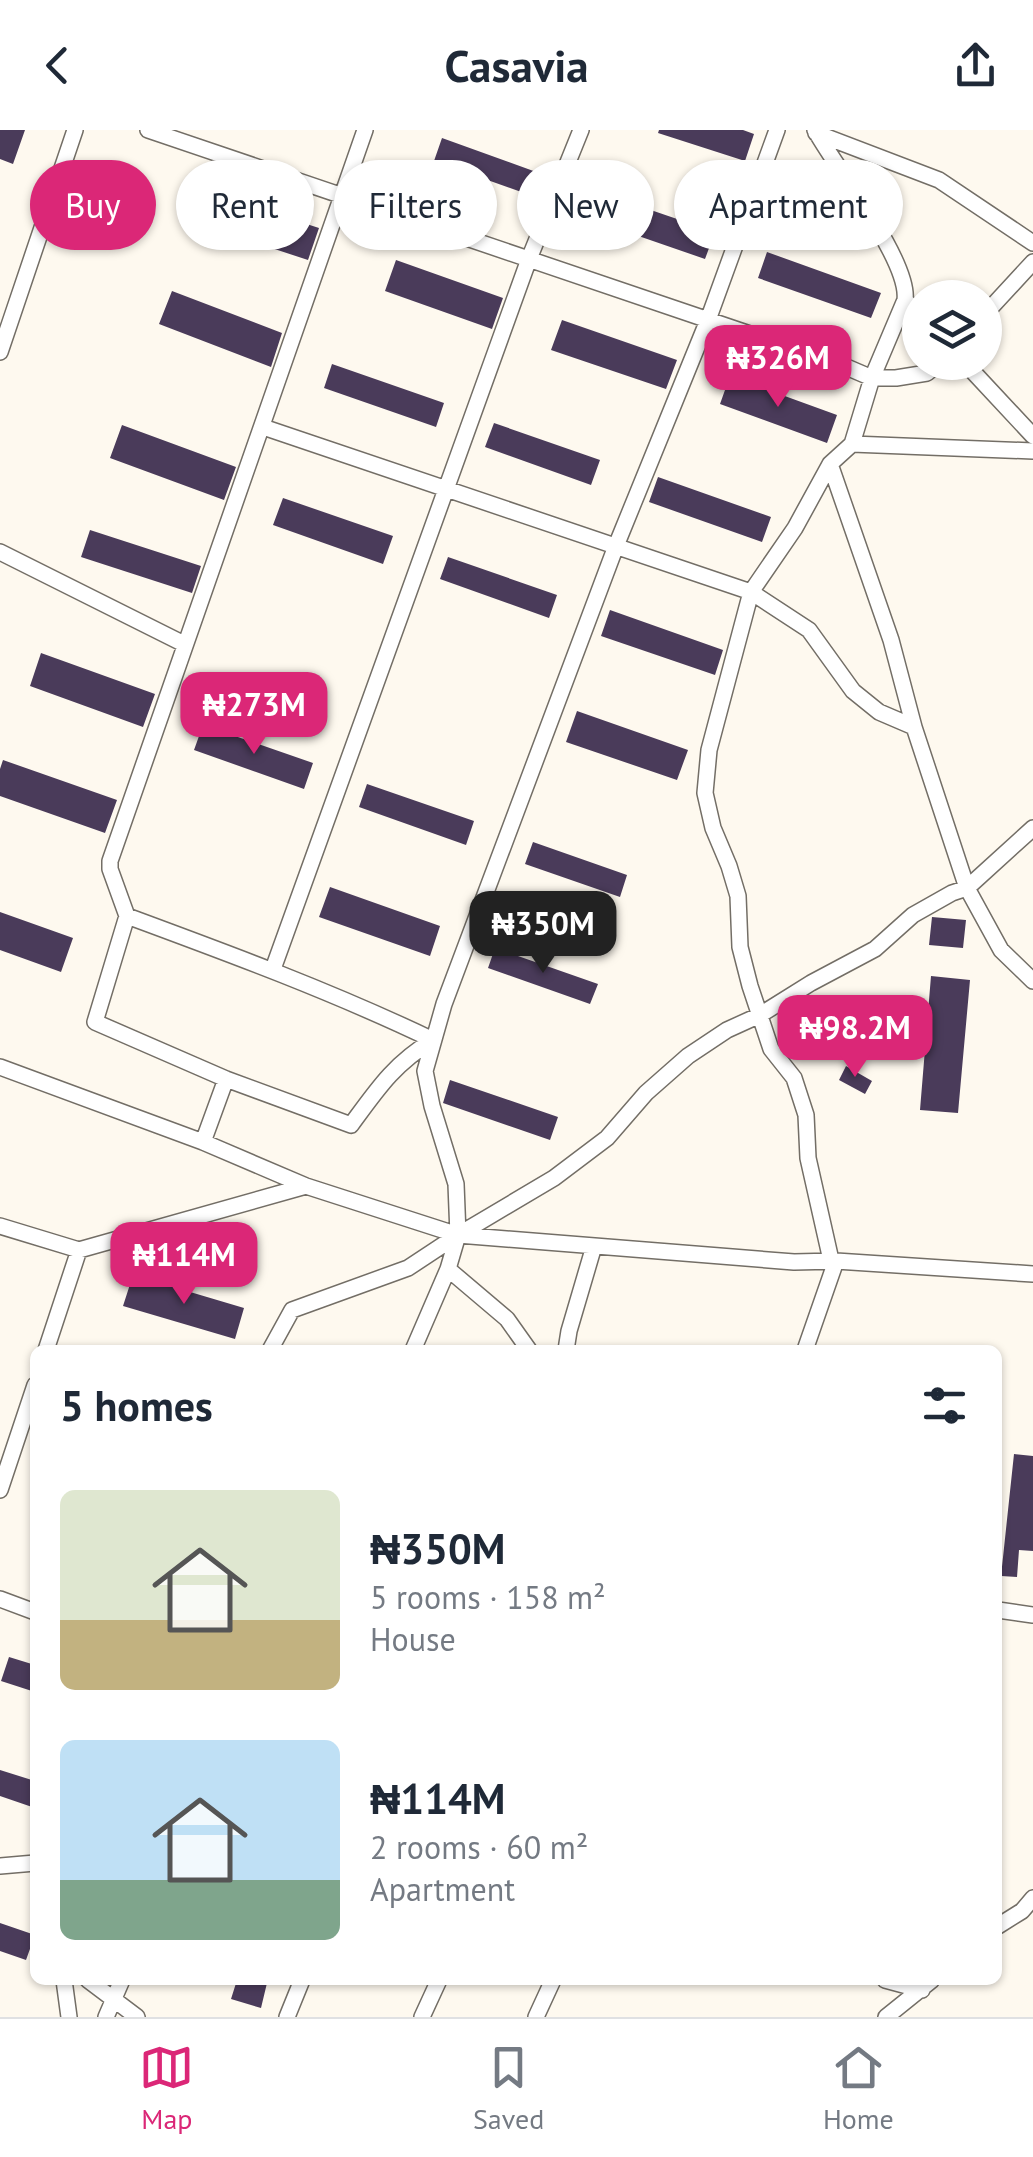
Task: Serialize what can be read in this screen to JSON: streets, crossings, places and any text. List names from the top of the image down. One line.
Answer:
{"page":{"header":"Casavia","chip":["Buy","Rent","Filters","New","Apartment"],"price":["₦326M","₦273M","₦350M","₦98.2M","₦114M"],"heading":"5 homes","list":[{"name":"₦350M","note":"5 rooms · 158 m² · House"},{"name":"₦114M","note":"2 rooms · 60 m² · Apartment"}],"tabs":["Map","Saved","Home"]}}
